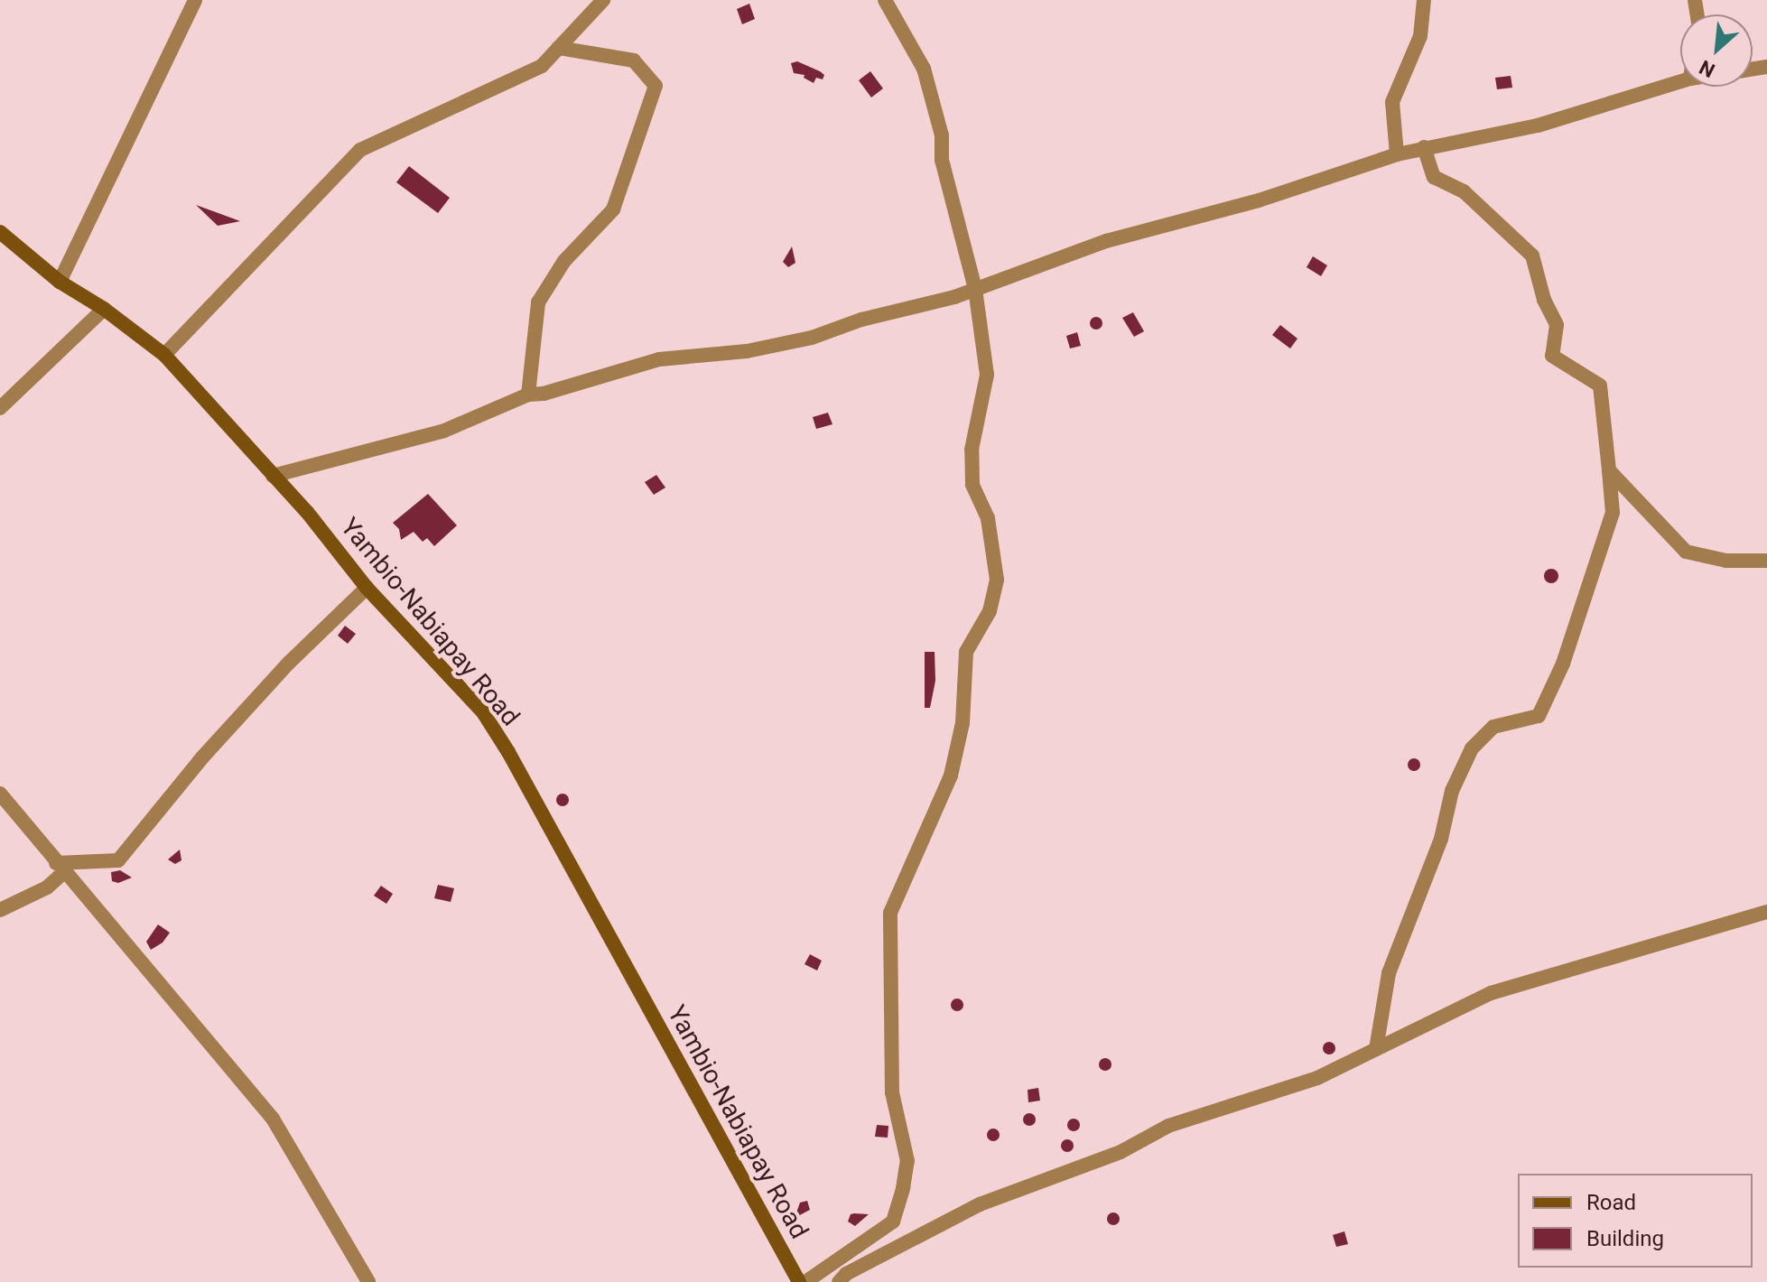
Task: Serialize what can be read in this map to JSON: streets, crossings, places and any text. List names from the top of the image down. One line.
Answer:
{"streets":{"main road":["Yambio-Nabiapay Road"]},"legend":["Road","Building"],"north":"bottom left"}
